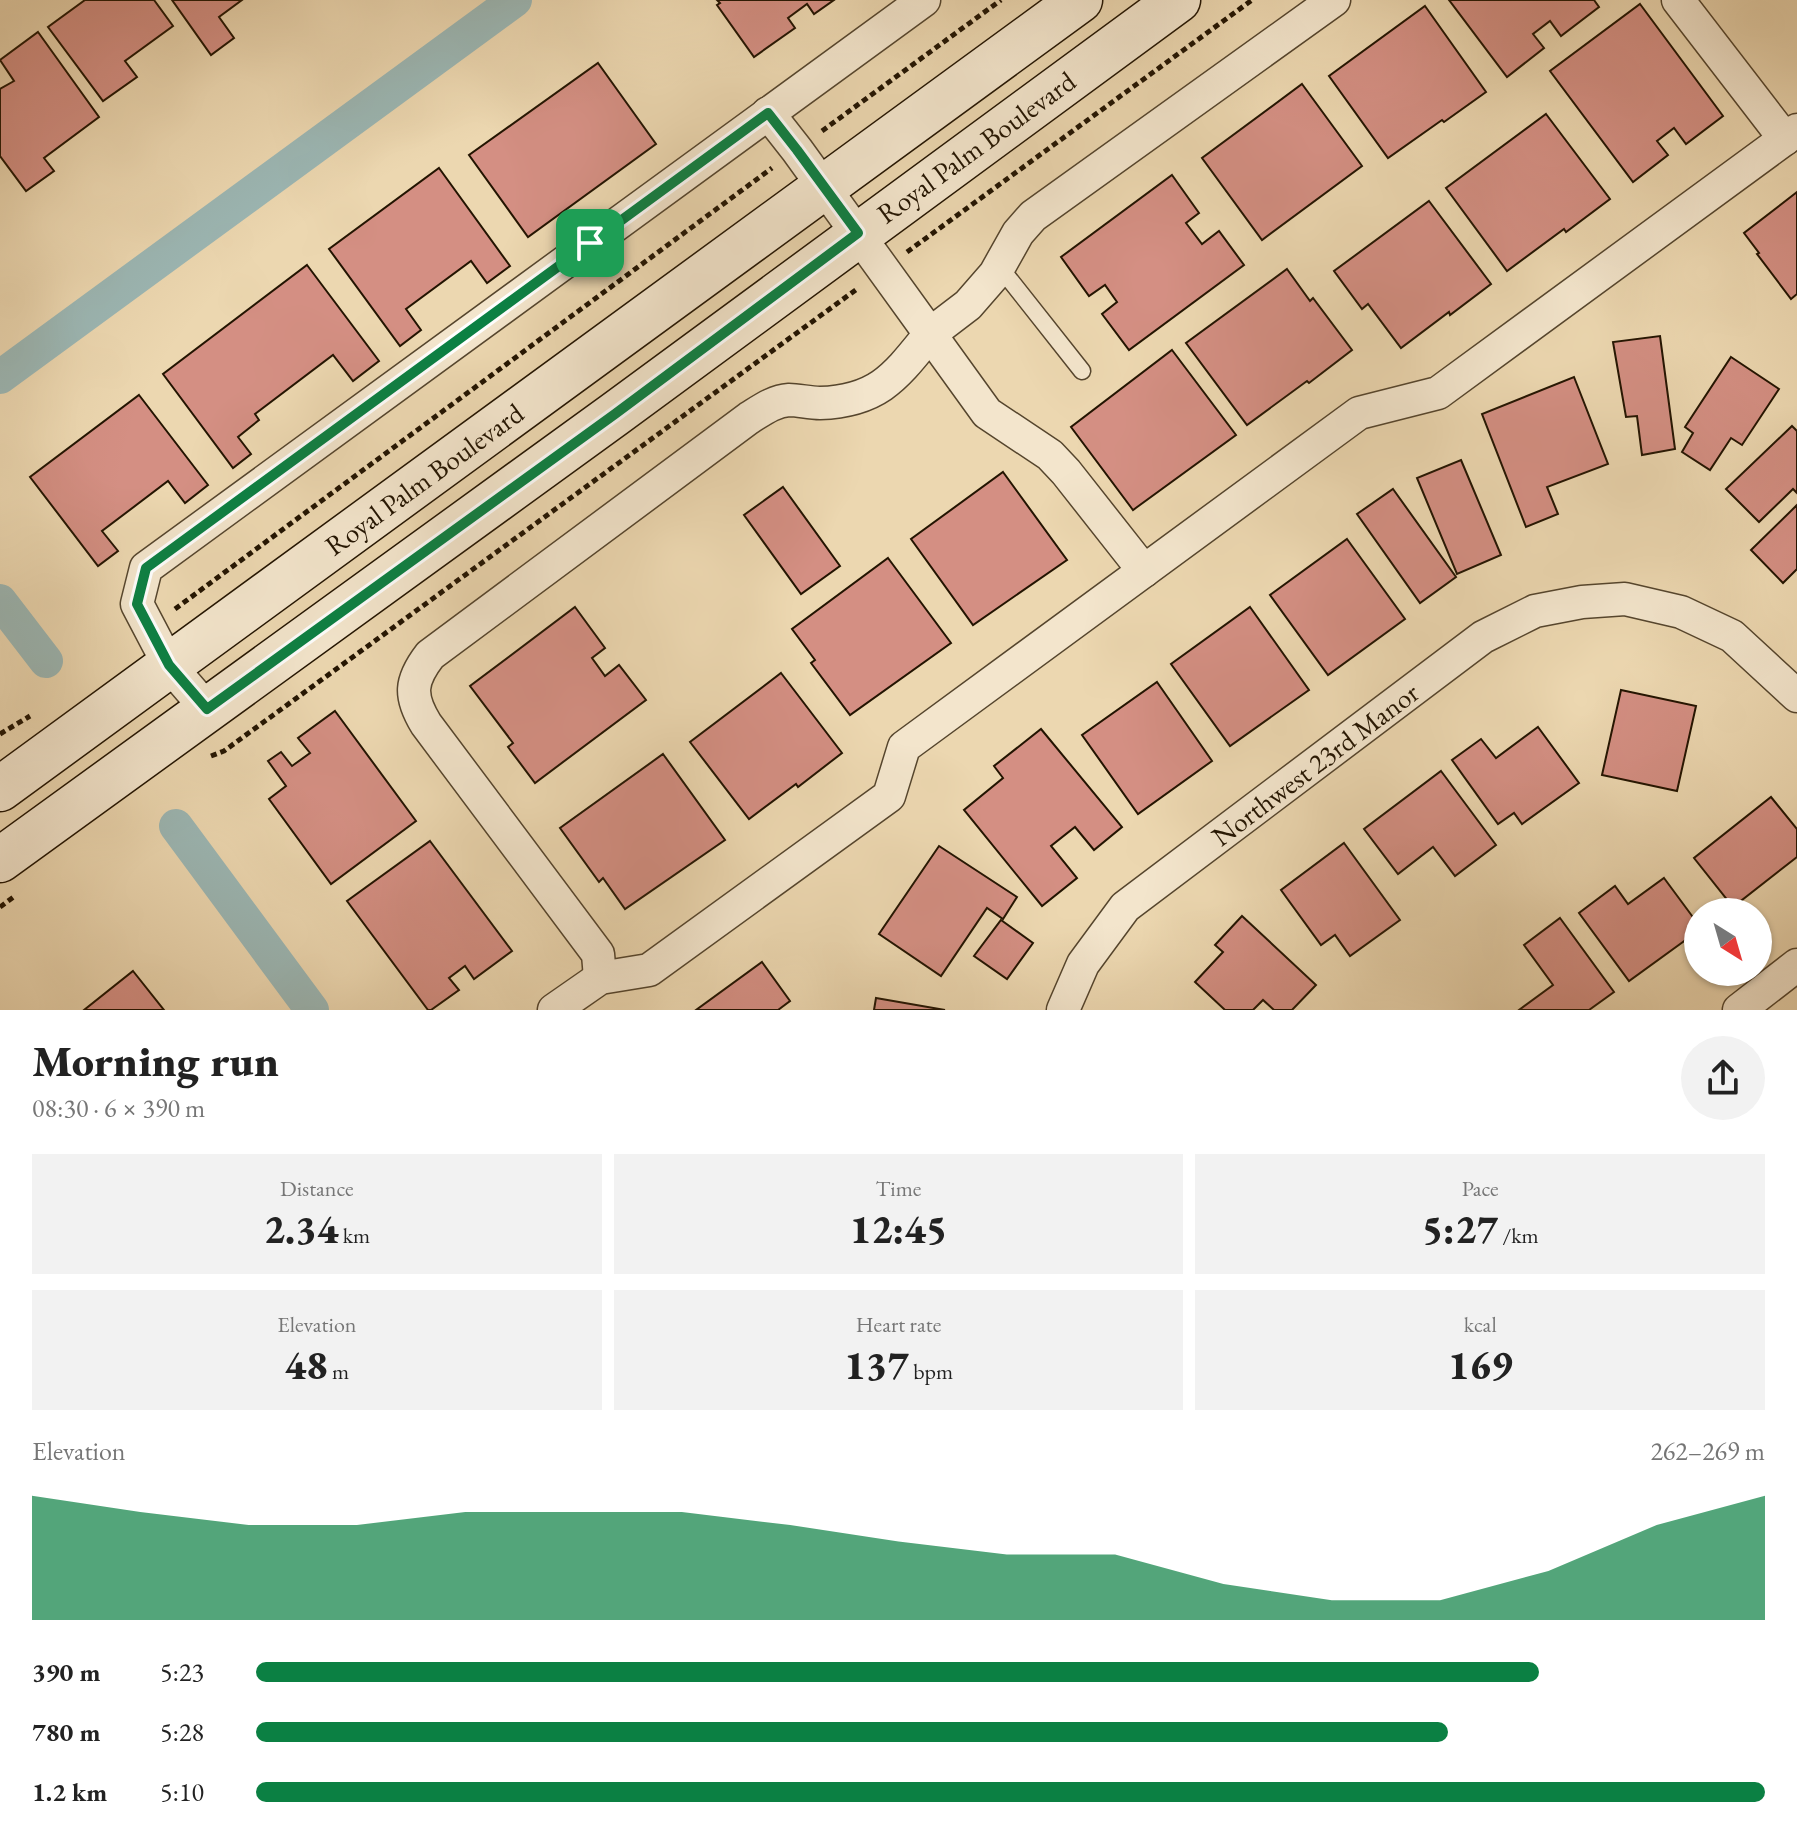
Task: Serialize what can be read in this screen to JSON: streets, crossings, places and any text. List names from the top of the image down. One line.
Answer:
{"streets":{"street":["Royal Palm Boulevard","Northwest 23rd Manor"]},"north":"bottom right","page":{"heading":["Morning run","08:30 · 6 × 390 m"],"stats":[["Distance","2.34 km"],["Time","12:45"],["Pace","5:27 /km"],["Elevation","48 m"],["Heart rate","137 bpm"],["kcal","169"]],"chart":["Elevation","262–269 m"],"list":[{"name":"390 m","note":"5:23"},{"name":"780 m","note":"5:28"},{"name":"1.2 km","note":"5:10"}]}}
